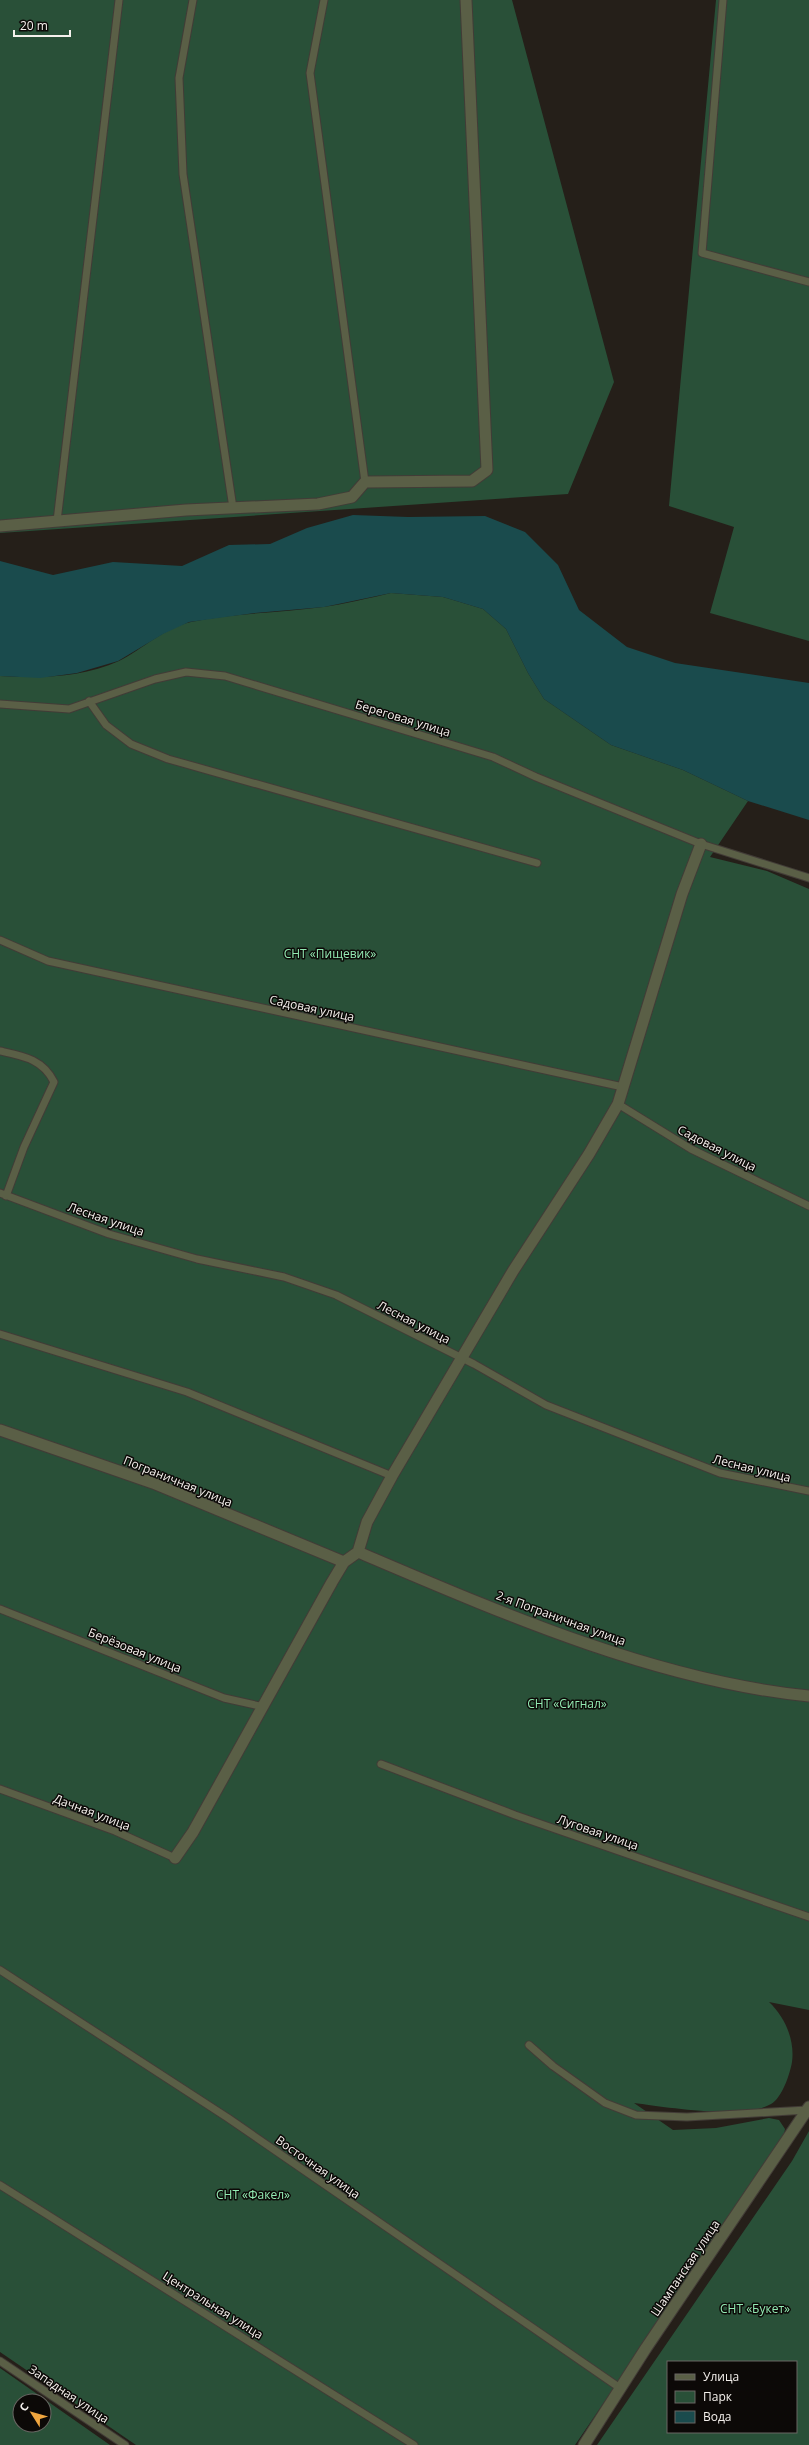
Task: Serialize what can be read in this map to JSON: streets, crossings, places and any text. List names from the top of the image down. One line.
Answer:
{"streets":{"street":["Пограничная улица","2-я Пограничная улица","Шампанская улица"],"lane":["Береговая улица","Садовая улица","Лесная улица","Берёзовая улица","Дачная улица","Луговая улица","Восточная улица","Центральная улица","Западная улица"]},"crossings":[["Восточная улица","Шампанская улица"]],"parks":["СНТ «Пищевик»","СНТ «Сигнал»","СНТ «Факел»","СНТ «Букет»"],"legend":["Улица","Парк","Вода"],"scale_bar":"20 m","north":"top left"}
